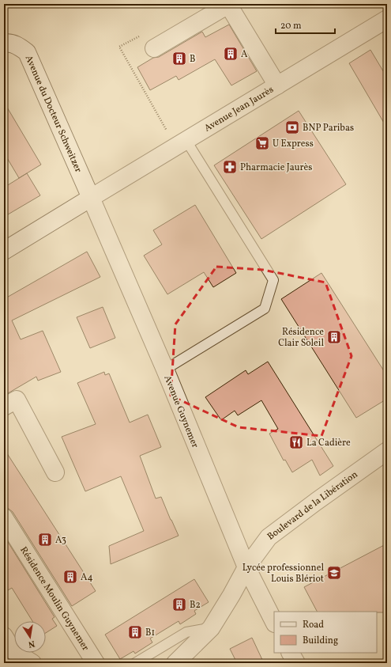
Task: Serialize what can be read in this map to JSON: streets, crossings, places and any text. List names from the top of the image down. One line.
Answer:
{"streets":{"street":["Avenue Jean Jaurès","Avenue du Docteur Schweitzer","Avenue Guynemer","Boulevard de la Libération","Résidence Moulin Guynemer"]},"crossings":[["Avenue Jean Jaurès","Avenue du Docteur Schweitzer"],["Avenue Jean Jaurès","Avenue Guynemer"],["Avenue du Docteur Schweitzer","Avenue Guynemer"],["Avenue Guynemer","Boulevard de la Libération"]],"places":{"building":["A","B","Résidence Clair Soleil","A3","A4","B2","B1"],"bank":["BNP Paribas"],"supermarket":["U Express"],"pharmacy":["Pharmacie Jaurès"],"restaurant":["La Cadière"],"school or university":["Lycée professionnel Louis Blériot"]},"legend":["Road","Building"],"scale_bar":"20 m","north":"bottom"}
